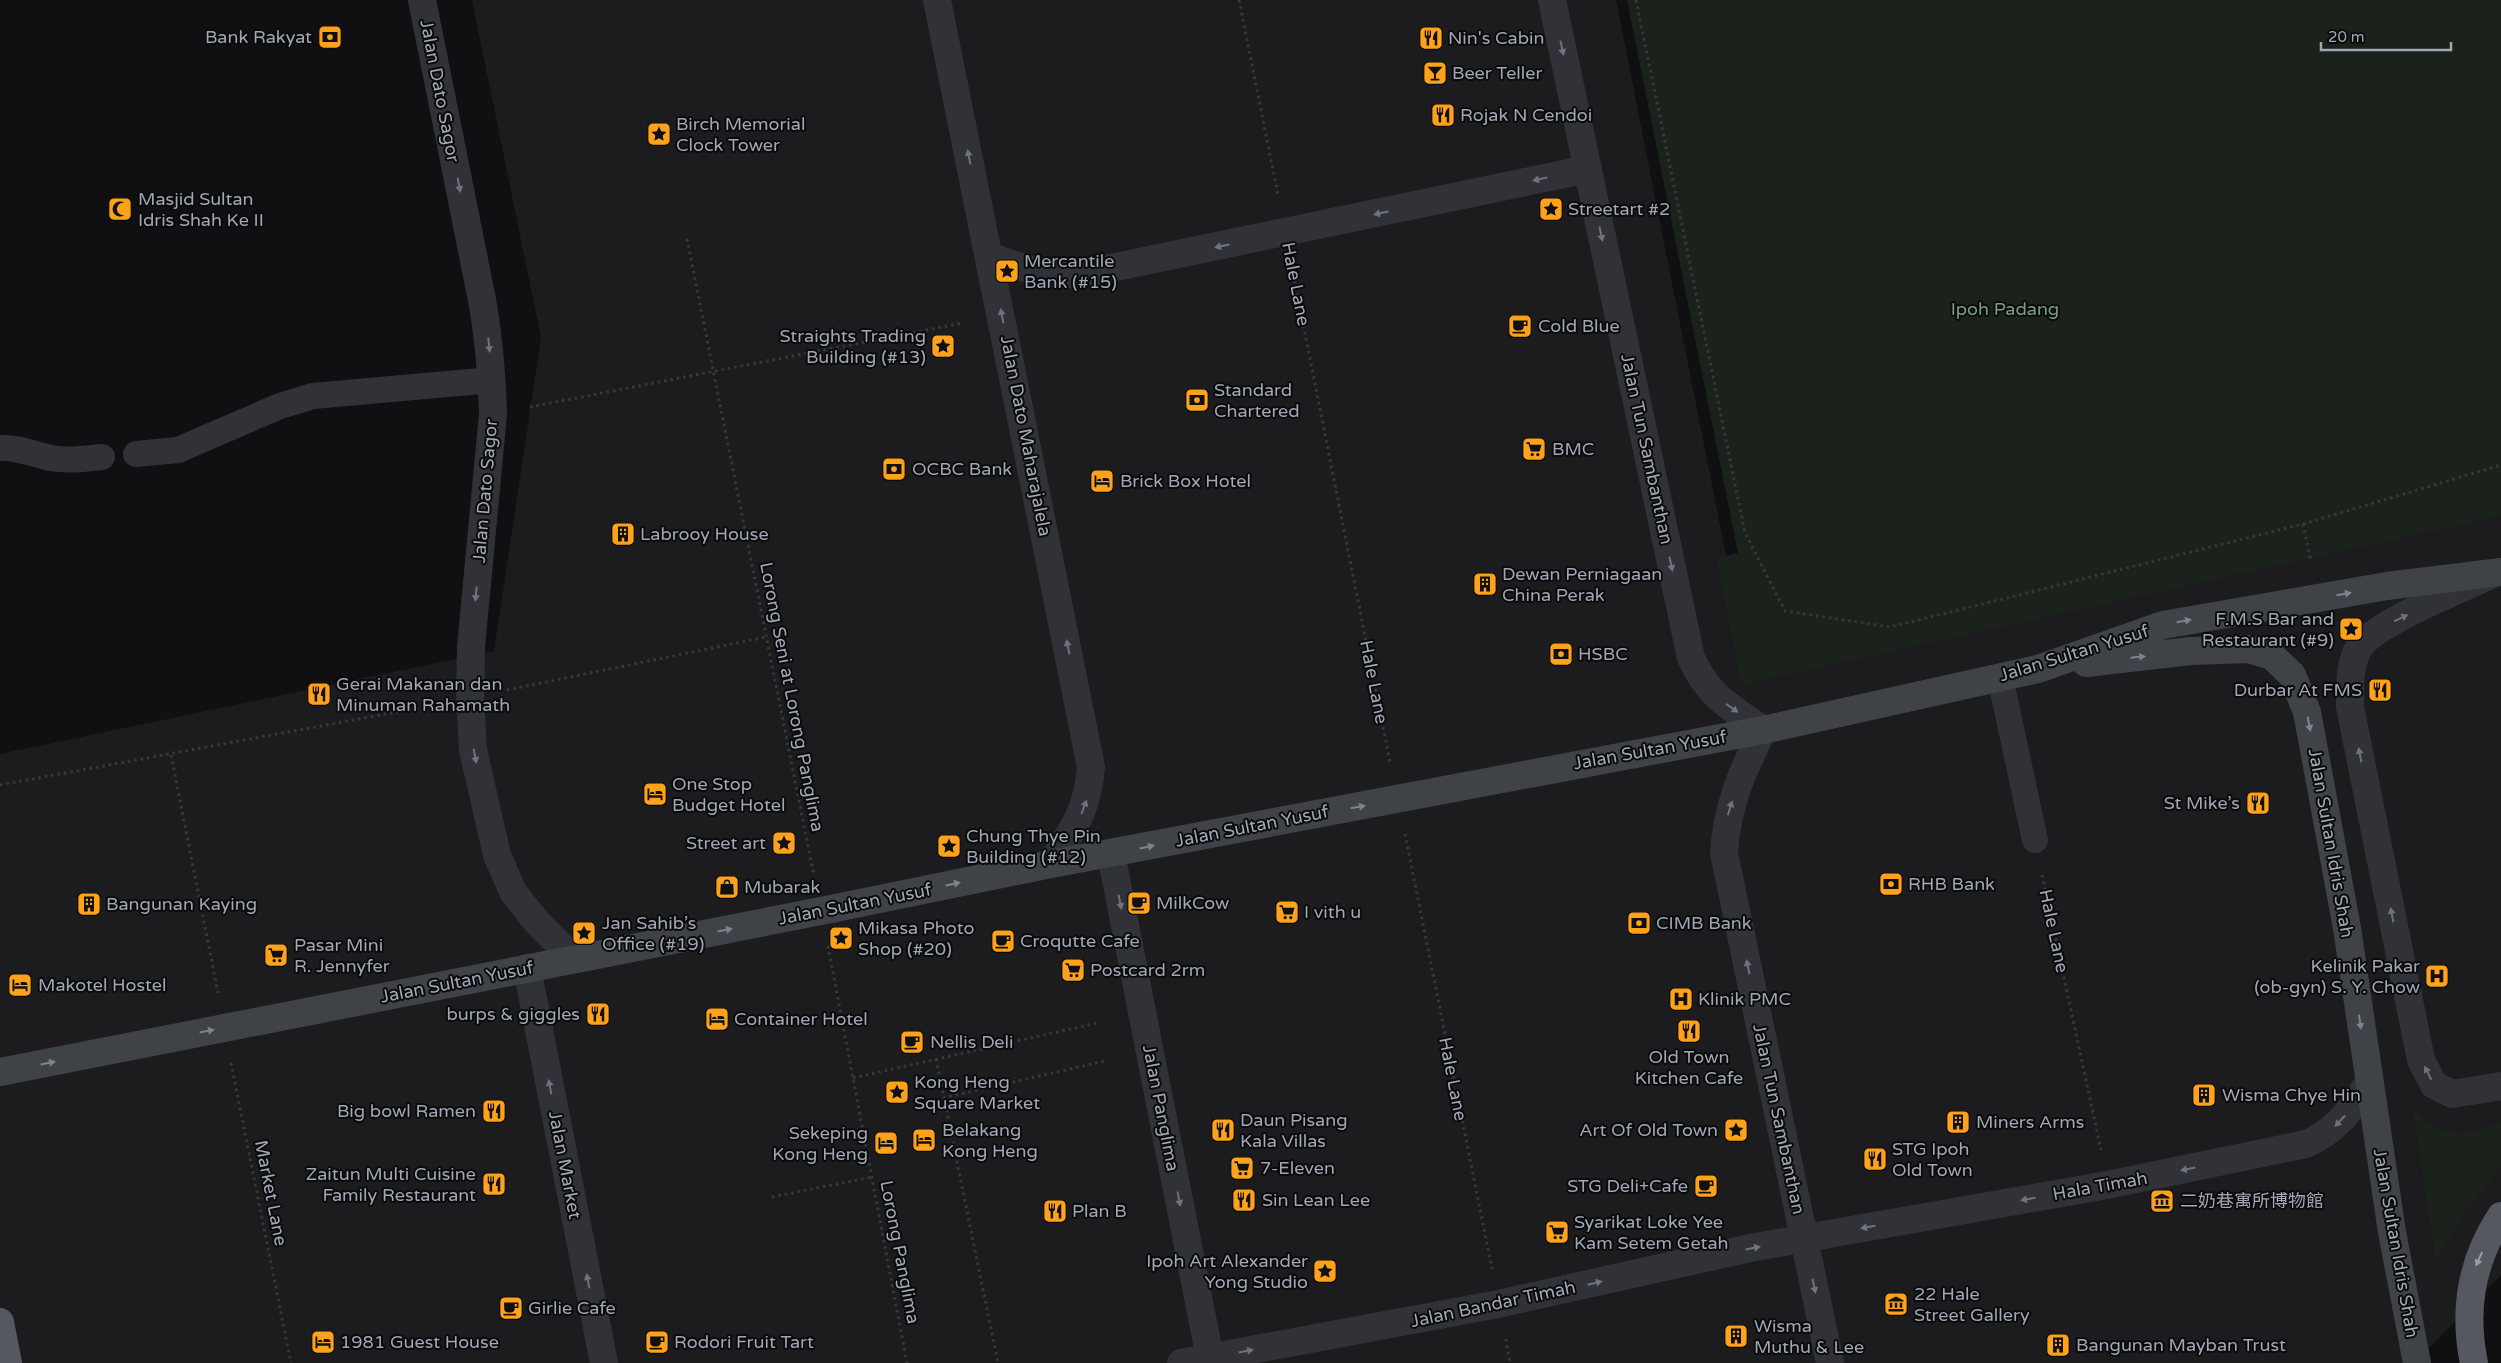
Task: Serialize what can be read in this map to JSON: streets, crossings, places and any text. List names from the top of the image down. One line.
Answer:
{"streets":{"main road":["Jalan Sultan Yusuf","Jalan Sultan Idris Shah"],"street":["Jalan Dato Sagor","Jalan Dato Maharajalela","Jalan Tun Sambanthan","Jalan Panglima","Jalan Market","Hala Timah","Jalan Bandar Timah"],"path":["Hale Lane","Lorong Seni at Lorong Panglima","Market Lane","Lorong Panglima"]},"crossings":[["Jalan Dato Sagor","Jalan Sultan Yusuf"],["Hale Lane","Jalan Sultan Yusuf"],["Hale Lane","Hala Timah"],["Hale Lane","Jalan Bandar Timah"],["Jalan Dato Maharajalela","Jalan Sultan Yusuf"],["Jalan Tun Sambanthan","Jalan Sultan Yusuf"],["Jalan Tun Sambanthan","Hala Timah"],["Jalan Tun Sambanthan","Jalan Bandar Timah"],["Jalan Sultan Yusuf","Lorong Seni at Lorong Panglima"],["Jalan Sultan Yusuf","Jalan Sultan Idris Shah"],["Jalan Sultan Yusuf","Jalan Panglima"],["Jalan Sultan Yusuf","Jalan Market"],["Jalan Sultan Yusuf","Market Lane"],["Jalan Sultan Yusuf","Lorong Panglima"],["Lorong Seni at Lorong Panglima","Lorong Panglima"],["Jalan Sultan Idris Shah","Hala Timah"],["Jalan Panglima","Jalan Bandar Timah"],["Hala Timah","Jalan Bandar Timah"]],"one_way":["Jalan Dato Sagor","Jalan Dato Maharajalela","Jalan Sultan Yusuf","Jalan Panglima","Jalan Market","Hala Timah","Jalan Bandar Timah"],"parks":["Ipoh Padang"],"places":{"bank":["Bank Rakyat","Standard Chartered","OCBC Bank","HSBC","RHB Bank","CIMB Bank"],"restaurant":["Nin's Cabin","Rojak N Cendoi","Durbar At FMS","Gerai Makanan dan Minuman Rahamath","St Mike’s","burps & giggles","Old Town Kitchen Cafe","Big bowl Ramen","Daun Pisang Kala Villas","STG Ipoh Old Town","Zaitun Multi Cuisine Family Restaurant","Sin Lean Lee","Plan B"],"bar":["Beer Teller"],"place":["Birch Memorial Clock Tower","Streetart #2","Mercantile Bank (#15)","Straights Trading Building (#13)","F.M.S Bar and Restaurant (#9)","Street art","Chung Thye Pin Building (#12)","Jan Sahib’s Office (#19)","Mikasa Photo Shop (#20)","Kong Heng Square Market","Art Of Old Town","Ipoh Art Alexander Yong Studio"],"mosque":["Masjid Sultan Idris Shah Ke II"],"cafe":["Cold Blue","MilkCow","Croqutte Cafe","Nellis Deli","STG Deli+Cafe","Girlie Cafe","Rodori Fruit Tart"],"supermarket":["BMC","I vith u","Pasar Mini R. Jennyfer","Postcard 2rm","7-Eleven","Syarikat Loke Yee Kam Setem Getah"],"hotel":["Brick Box Hotel","One Stop Budget Hotel","Makotel Hostel","Container Hotel","Belakang Kong Heng","Sekeping Kong Heng","1981 Guest House"],"building":["Labrooy House","Dewan Perniagaan China Perak","Bangunan Kaying","Wisma Chye Hin","Miners Arms","Wisma Muthu & Lee","Bangunan Mayban Trust"],"shop":["Mubarak"],"hospital":["Kelinik Pakar (ob-gyn) S. Y. Chow","Klinik PMC"],"museum":["二奶巷寓所博物館","22 Hale Street Gallery"]},"scale_bar":"20 m"}
